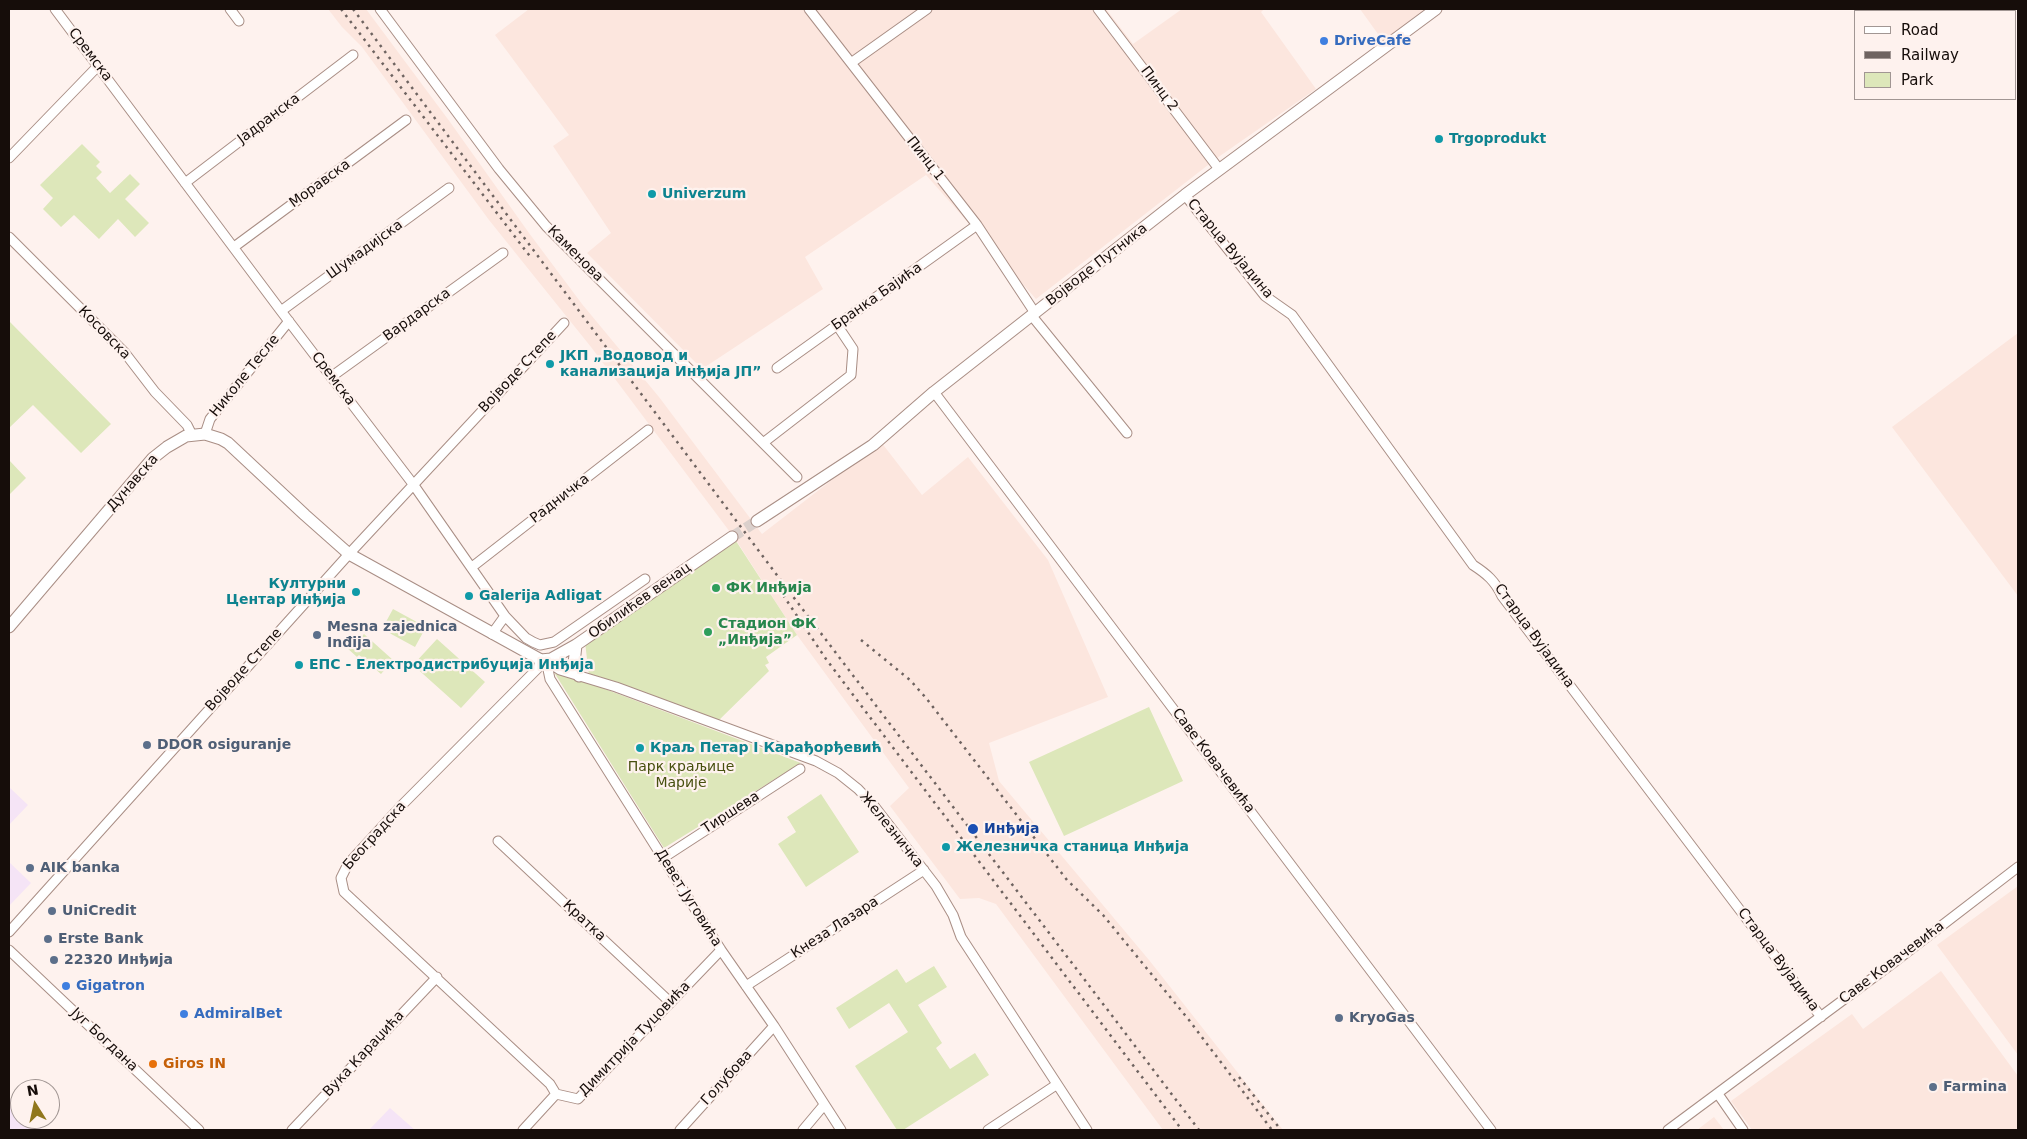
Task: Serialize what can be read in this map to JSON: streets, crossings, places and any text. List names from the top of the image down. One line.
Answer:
{"streets":{"main road":["Војводе Путника","Дунавска","Обилићев венац","Железничка"],"street":["Сремска","Пинц 2","Јадранска","Пинц 1","Моравска","Старца Вујадина","Шумадијска","Каменова","Бранка Бајића","Вардарска","Косовска","Војводе Степе","Николе Тесле","Радничка","Саве Ковачевића","Тиршева","Београдска","Девет Југовића","Кратка","Кнеза Лазара","Димитрија Туцовића","Југ Богдана","Вука Караџића","Голубова"]},"crossings":[["Сремска","Јадранска"],["Сремска","Моравска"],["Сремска","Шумадијска"],["Сремска","Вардарска"],["Сремска","Војводе Степе"],["Сремска","Николе Тесле"],["Сремска","Радничка"],["Пинц 2","Војводе Путника"],["Пинц 1","Војводе Путника"],["Пинц 1","Бранка Бајића"],["Старца Вујадина","Војводе Путника"],["Старца Вујадина","Саве Ковачевића"],["Војводе Путника","Саве Ковачевића"],["Косовска","Дунавска"],["Војводе Степе","Дунавска"],["Војводе Степе","Железничка"],["Николе Тесле","Дунавска"],["Дунавска","Железничка"],["Обилићев венац","Железничка"],["Обилићев венац","Београдска"],["Обилићев венац","Девет Југовића"],["Тиршева","Девет Југовића"],["Железничка","Београдска"],["Железничка","Девет Југовића"],["Железничка","Кнеза Лазара"],["Београдска","Девет Југовића"],["Београдска","Димитрија Туцовића"],["Београдска","Вука Караџића"],["Девет Југовића","Кнеза Лазара"],["Девет Југовића","Димитрија Туцовића"],["Девет Југовића","Голубова"],["Кратка","Димитрија Туцовића"]],"parks":["Парк краљице Марије"],"places":["DriveCafe","Trgoprodukt","Univerzum","ЈКП „Водовод и канализација Инђија ЈП”","ФК Инђија","Културни Центар Инђија","Galerija Adligat","Стадион ФК „Инђија”","Mesna zajednica Inđija","ЕПС - Електродистрибуција Инђија","DDOR osiguranje","Краљ Петар I Карађорђевић","Инђија","Железничка станица Инђија","AIK banka","UniCredit","Erste Bank","22320 Инђија","Gigatron","AdmiralBet","KryoGas","Giros IN","Farmina"],"legend":["Road","Railway","Park"],"north":"top"}
